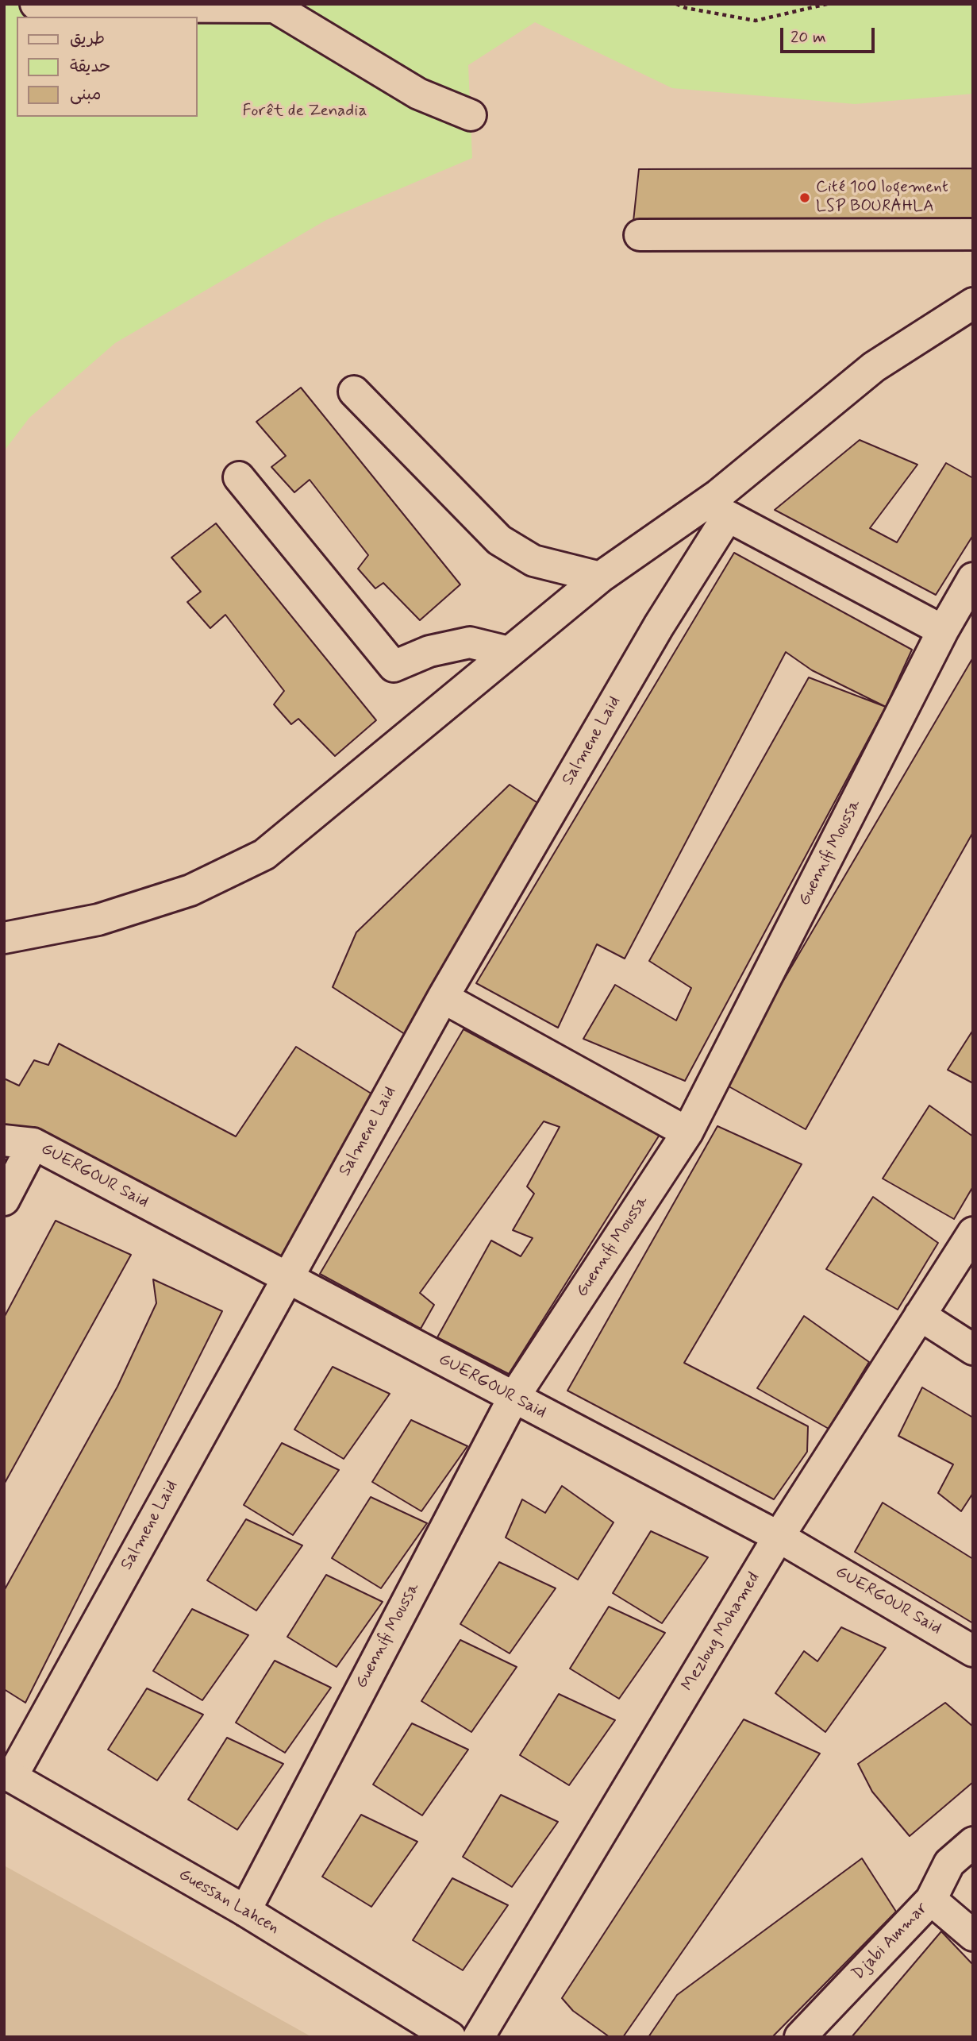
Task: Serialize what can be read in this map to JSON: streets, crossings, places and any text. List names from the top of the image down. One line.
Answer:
{"streets":{"street":["Salmene Laid","Guennifi Moussa","GUERGOUR Said","Mezloug Mohamed","Guessan Lahcen","Djabi Ammar"]},"crossings":[["Salmene Laid","GUERGOUR Said"],["Salmene Laid","Guessan Lahcen"],["Guennifi Moussa","GUERGOUR Said"],["Guennifi Moussa","Guessan Lahcen"],["GUERGOUR Said","Mezloug Mohamed"]],"parks":["Forêt de Zenadia"],"places":["Cité 100 logement LSP BOURAHLA"],"legend":["طريق","حديقة","مبنى"],"scale_bar":"20 m"}
